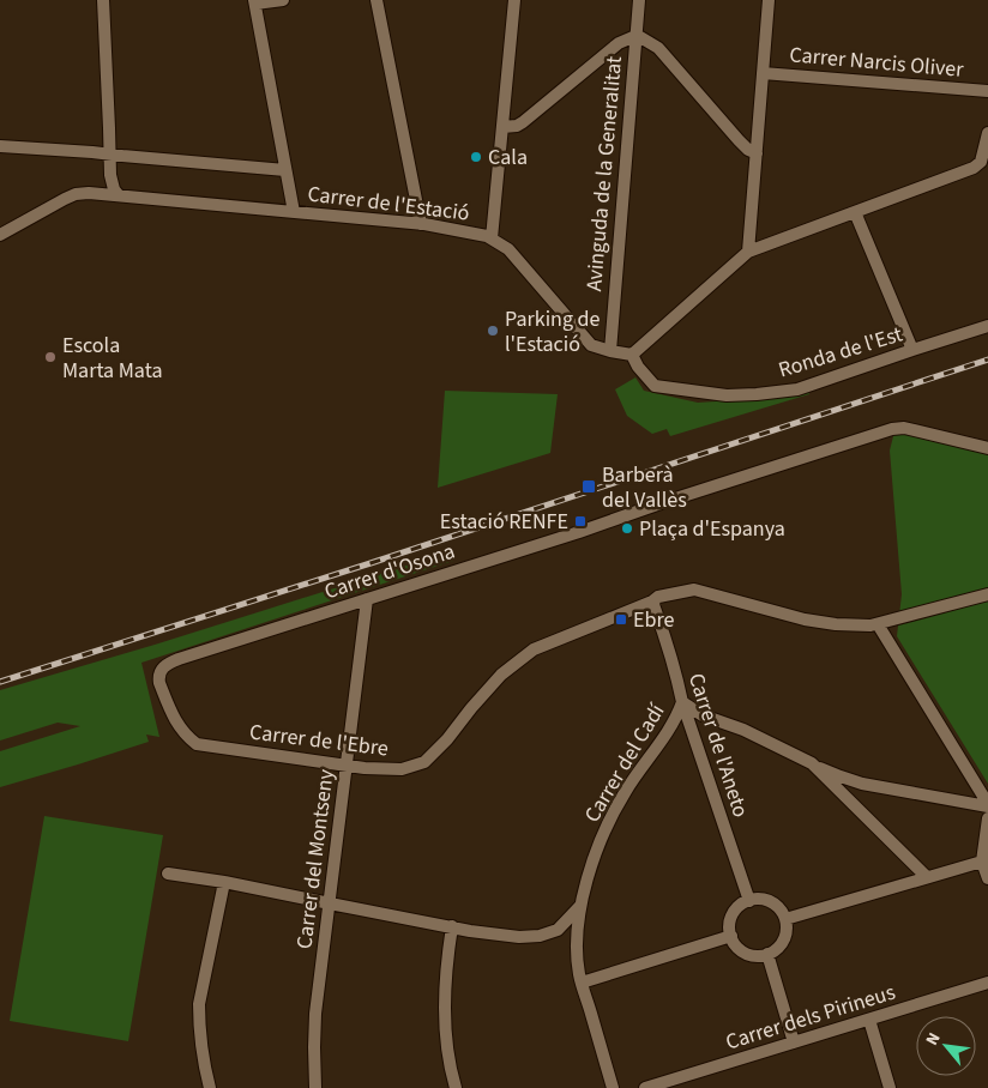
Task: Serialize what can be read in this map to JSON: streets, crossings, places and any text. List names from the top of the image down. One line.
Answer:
{"streets":{"street":["Carrer Narcis Oliver","Avinguda de la Generalitat","Carrer de l'Estació","Ronda de l'Est","Carrer d'Osona","Carrer de l'Ebre","Carrer de l'Aneto","Carrer del Cadí","Carrer del Montseny","Carrer dels Pirineus"]},"crossings":[["Avinguda de la Generalitat","Carrer de l'Estació"],["Carrer d'Osona","Carrer de l'Ebre"],["Carrer d'Osona","Carrer del Montseny"],["Carrer de l'Ebre","Carrer de l'Aneto"],["Carrer de l'Ebre","Carrer del Montseny"],["Carrer de l'Aneto","Carrer del Cadí"]],"places":{"other":["Cala","Parking de l'Estació","Escola Marta Mata","Plaça d'Espanya"],"transit":["Barberà del Vallès","Estació RENFE","Ebre"]},"north":"top left"}
